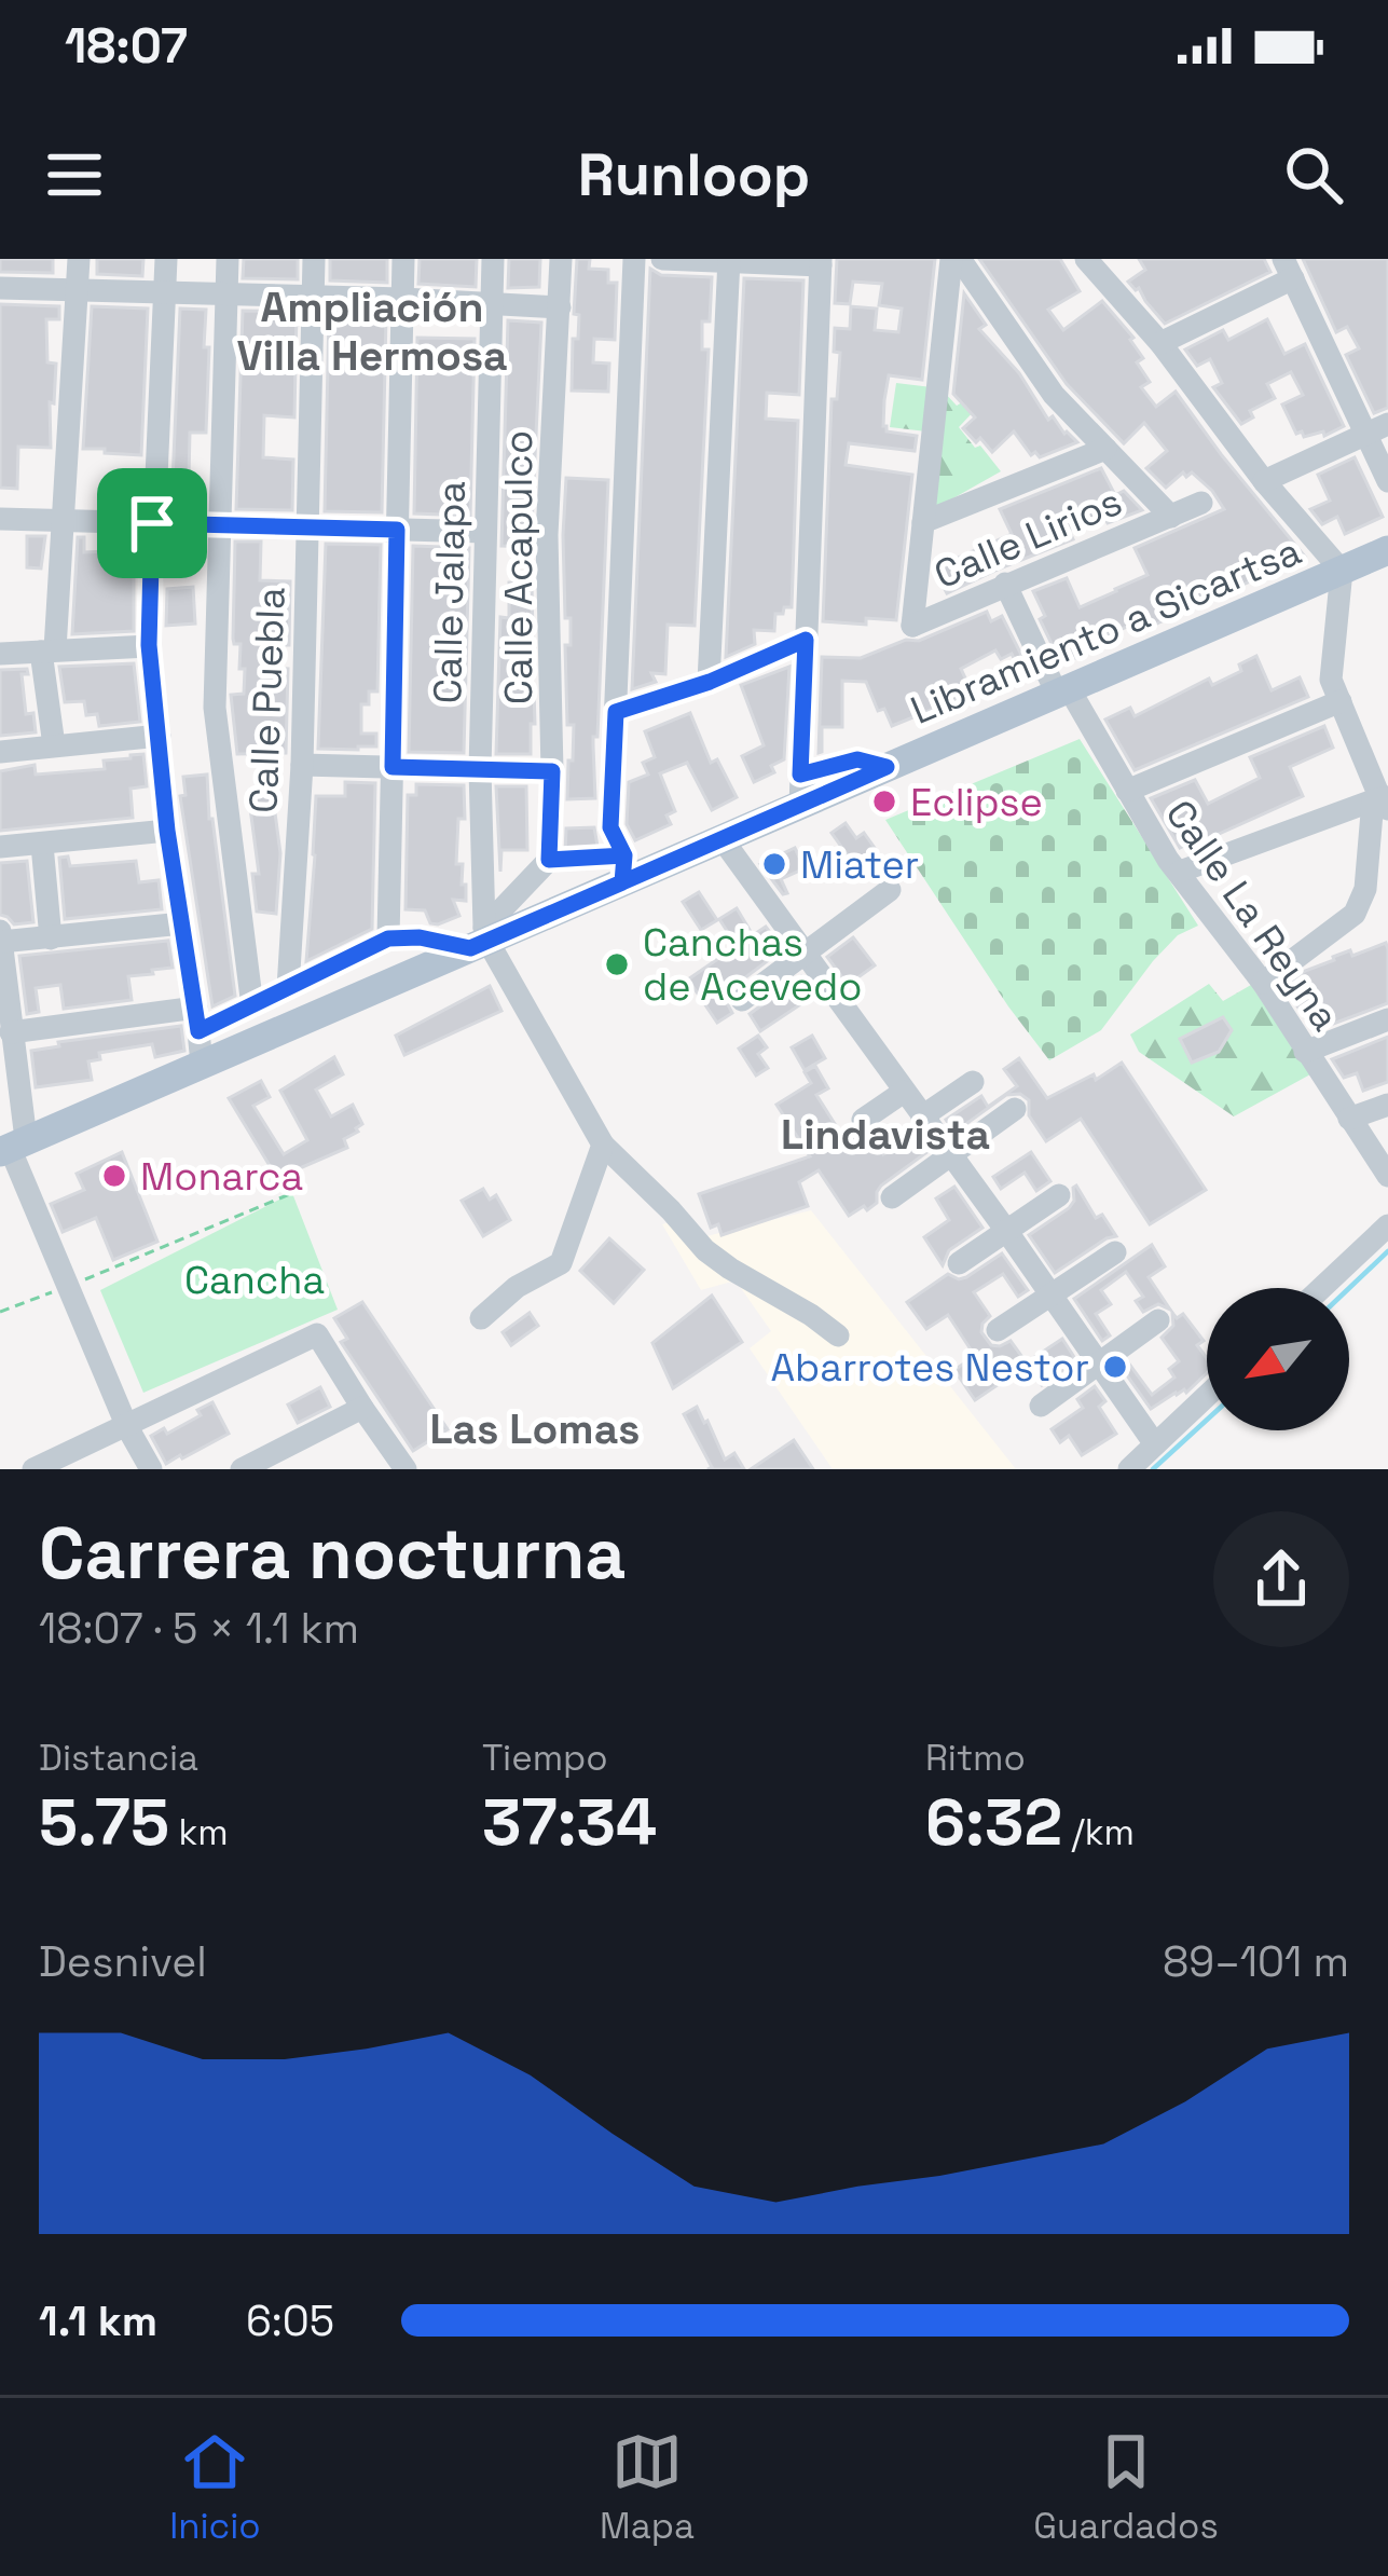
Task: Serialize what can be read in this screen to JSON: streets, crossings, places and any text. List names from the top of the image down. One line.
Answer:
{"streets":{"main road":["Libramiento a Sicartsa"],"street":["Calle Lirios","Calle Acapulco","Calle Jalapa","Calle Puebla","Calle La Reyna"]},"crossings":[["Calle Lirios","Calle La Reyna"],["Calle Jalapa","Libramiento a Sicartsa"],["Libramiento a Sicartsa","Calle La Reyna"]],"districts":["Ampliación Villa Hermosa","Lindavista","Las Lomas"],"parks":["Cancha"],"places":["Eclipse","Miater","Canchas de Acevedo","Monarca","Abarrotes Nestor"],"north":"bottom left","page":{"status":"18:07","header":"Runloop","heading":["Carrera nocturna","18:07 · 5 × 1.1 km"],"stats":[["Distancia","5.75 km"],["Tiempo","37:34"],["Ritmo","6:32 /km"]],"chart":["Desnivel","89–101 m"],"list":[{"name":"1.1 km","note":"6:05"}],"tabs":["Inicio","Mapa","Guardados"]}}
